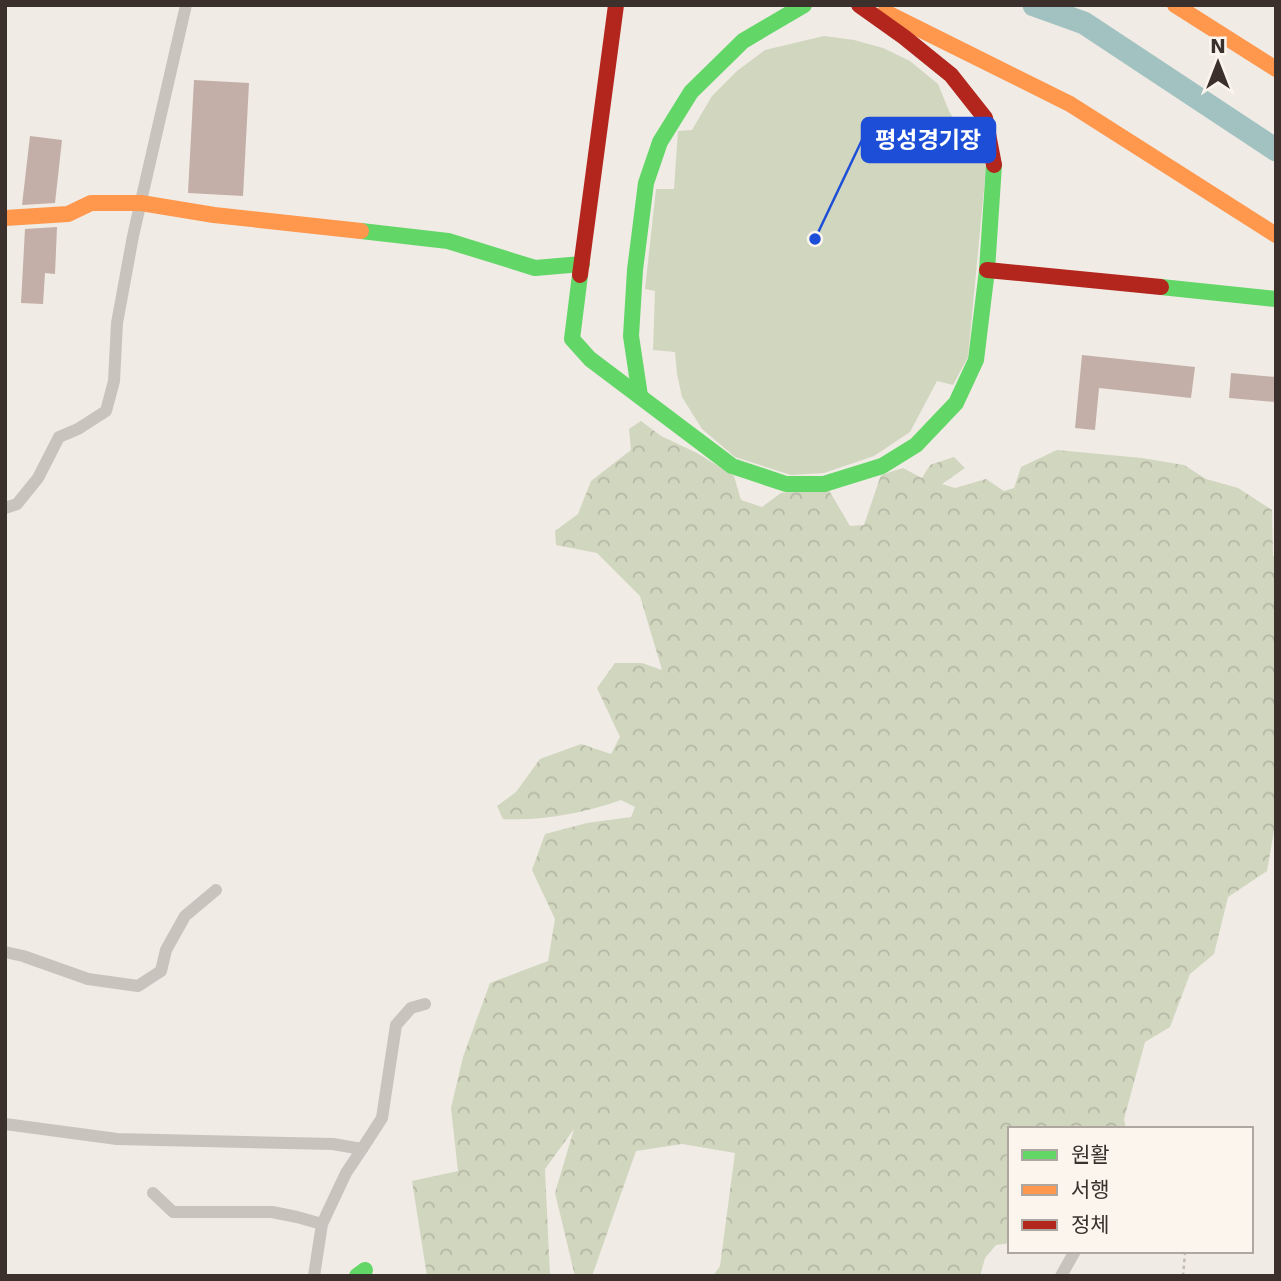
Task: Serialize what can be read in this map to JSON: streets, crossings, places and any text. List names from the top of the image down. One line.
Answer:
{"places":["평성경기장"],"legend":["원활","서행","정체"],"north":"top"}
